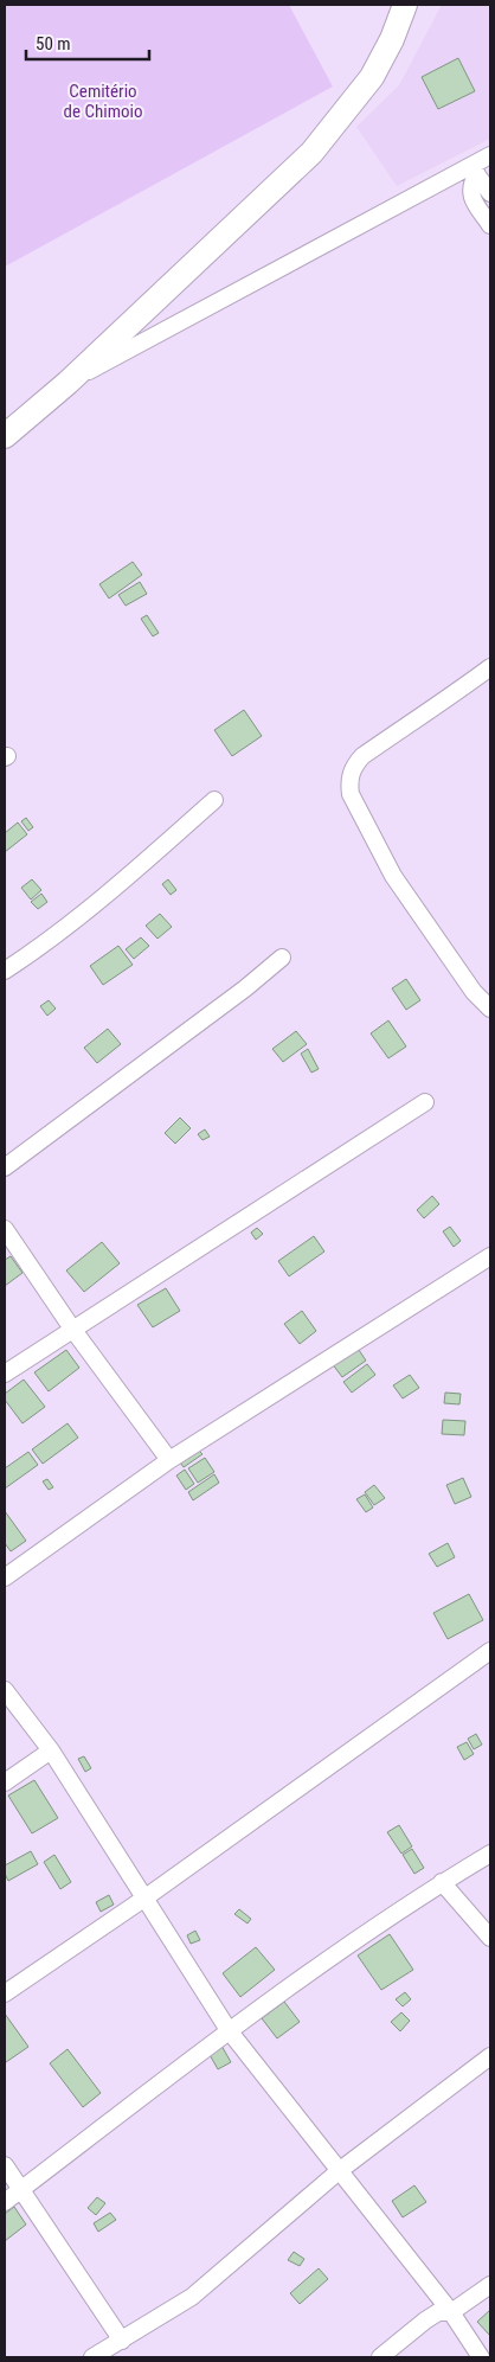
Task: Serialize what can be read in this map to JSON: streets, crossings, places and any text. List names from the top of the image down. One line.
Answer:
{"parks":["Cemitério de Chimoio"],"scale_bar":"50 m"}
